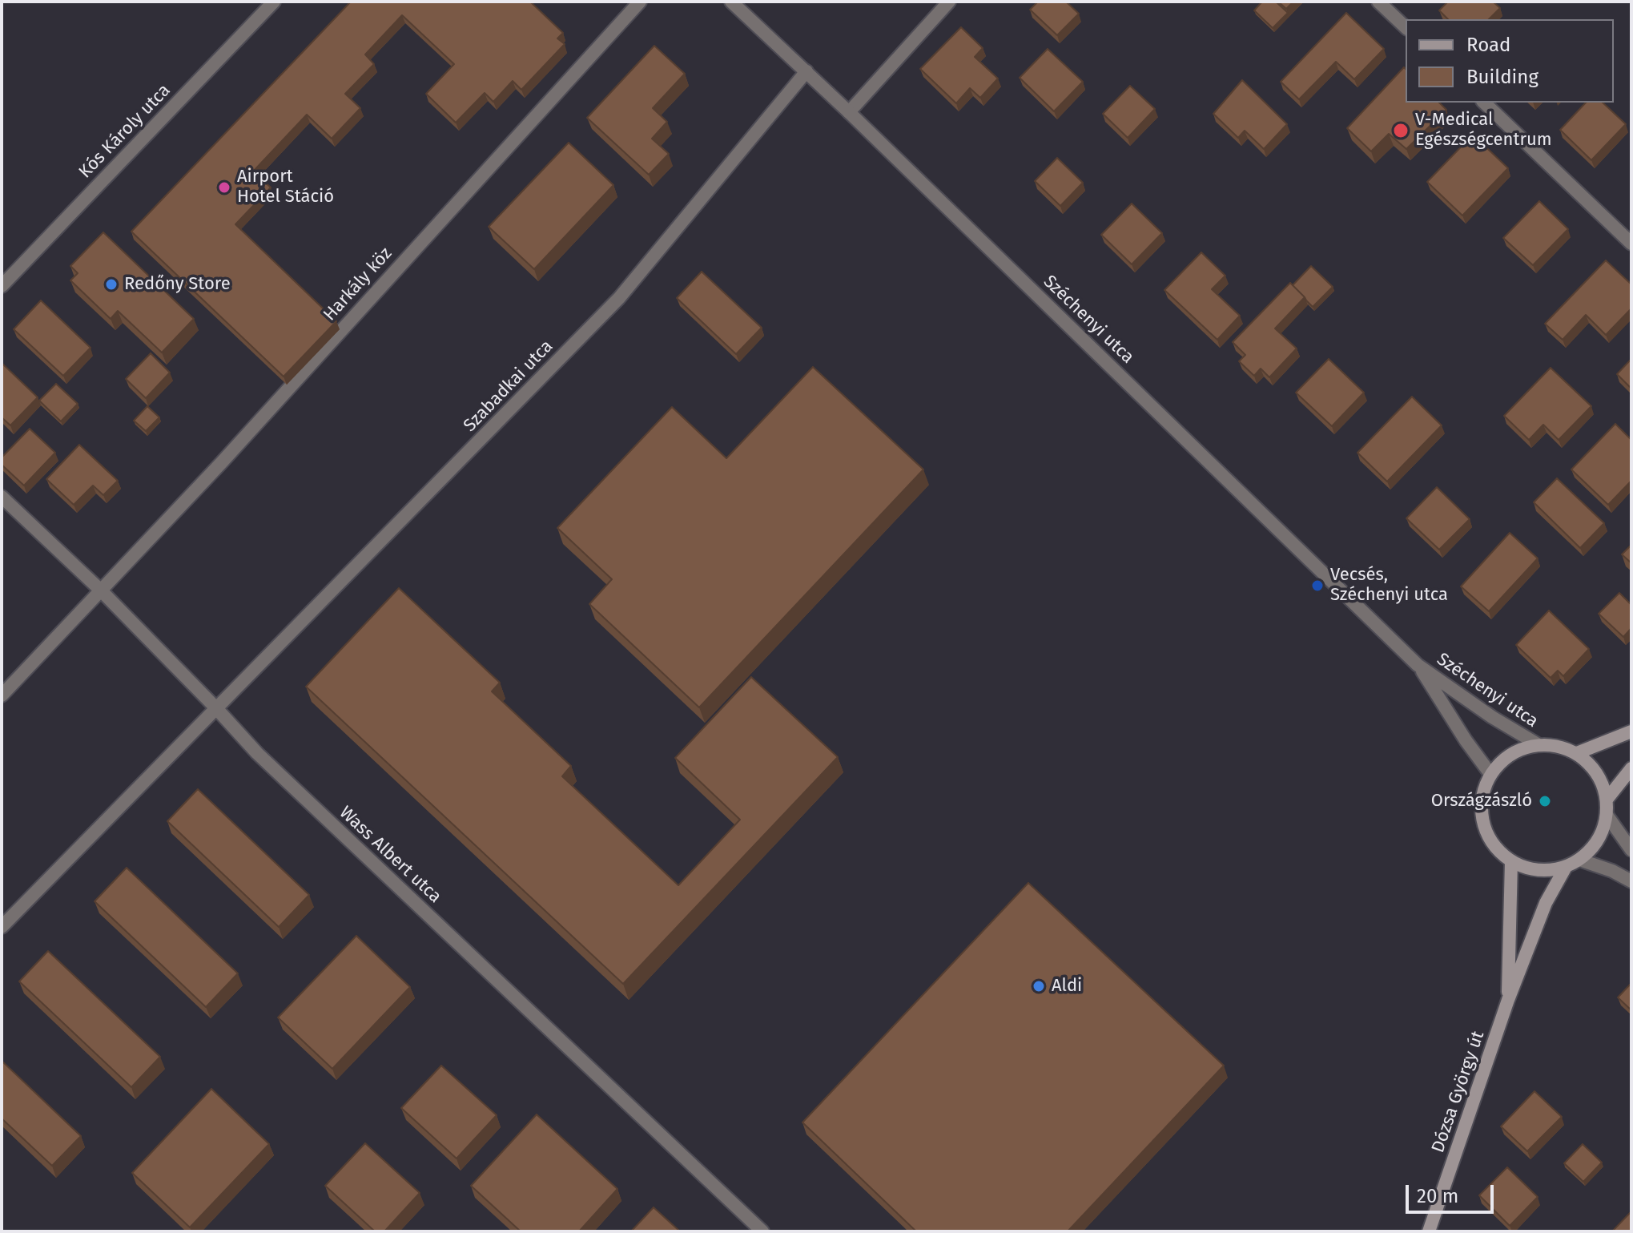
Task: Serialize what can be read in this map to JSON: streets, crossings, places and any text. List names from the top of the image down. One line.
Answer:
{"streets":{"main road":["Dózsa György út"],"street":["Kós Károly utca","Harkály köz","Széchenyi utca","Szabadkai utca","Wass Albert utca"]},"crossings":[["Harkály köz","Wass Albert utca"],["Széchenyi utca","Szabadkai utca"],["Széchenyi utca","Dózsa György út"],["Szabadkai utca","Wass Albert utca"]],"places":["V-Medical Egészségcentrum","Airport Hotel Stáció","Redőny Store","Vecsés, Széchenyi utca","Országzászló","Aldi"],"legend":["Road","Building"],"scale_bar":"20 m"}
